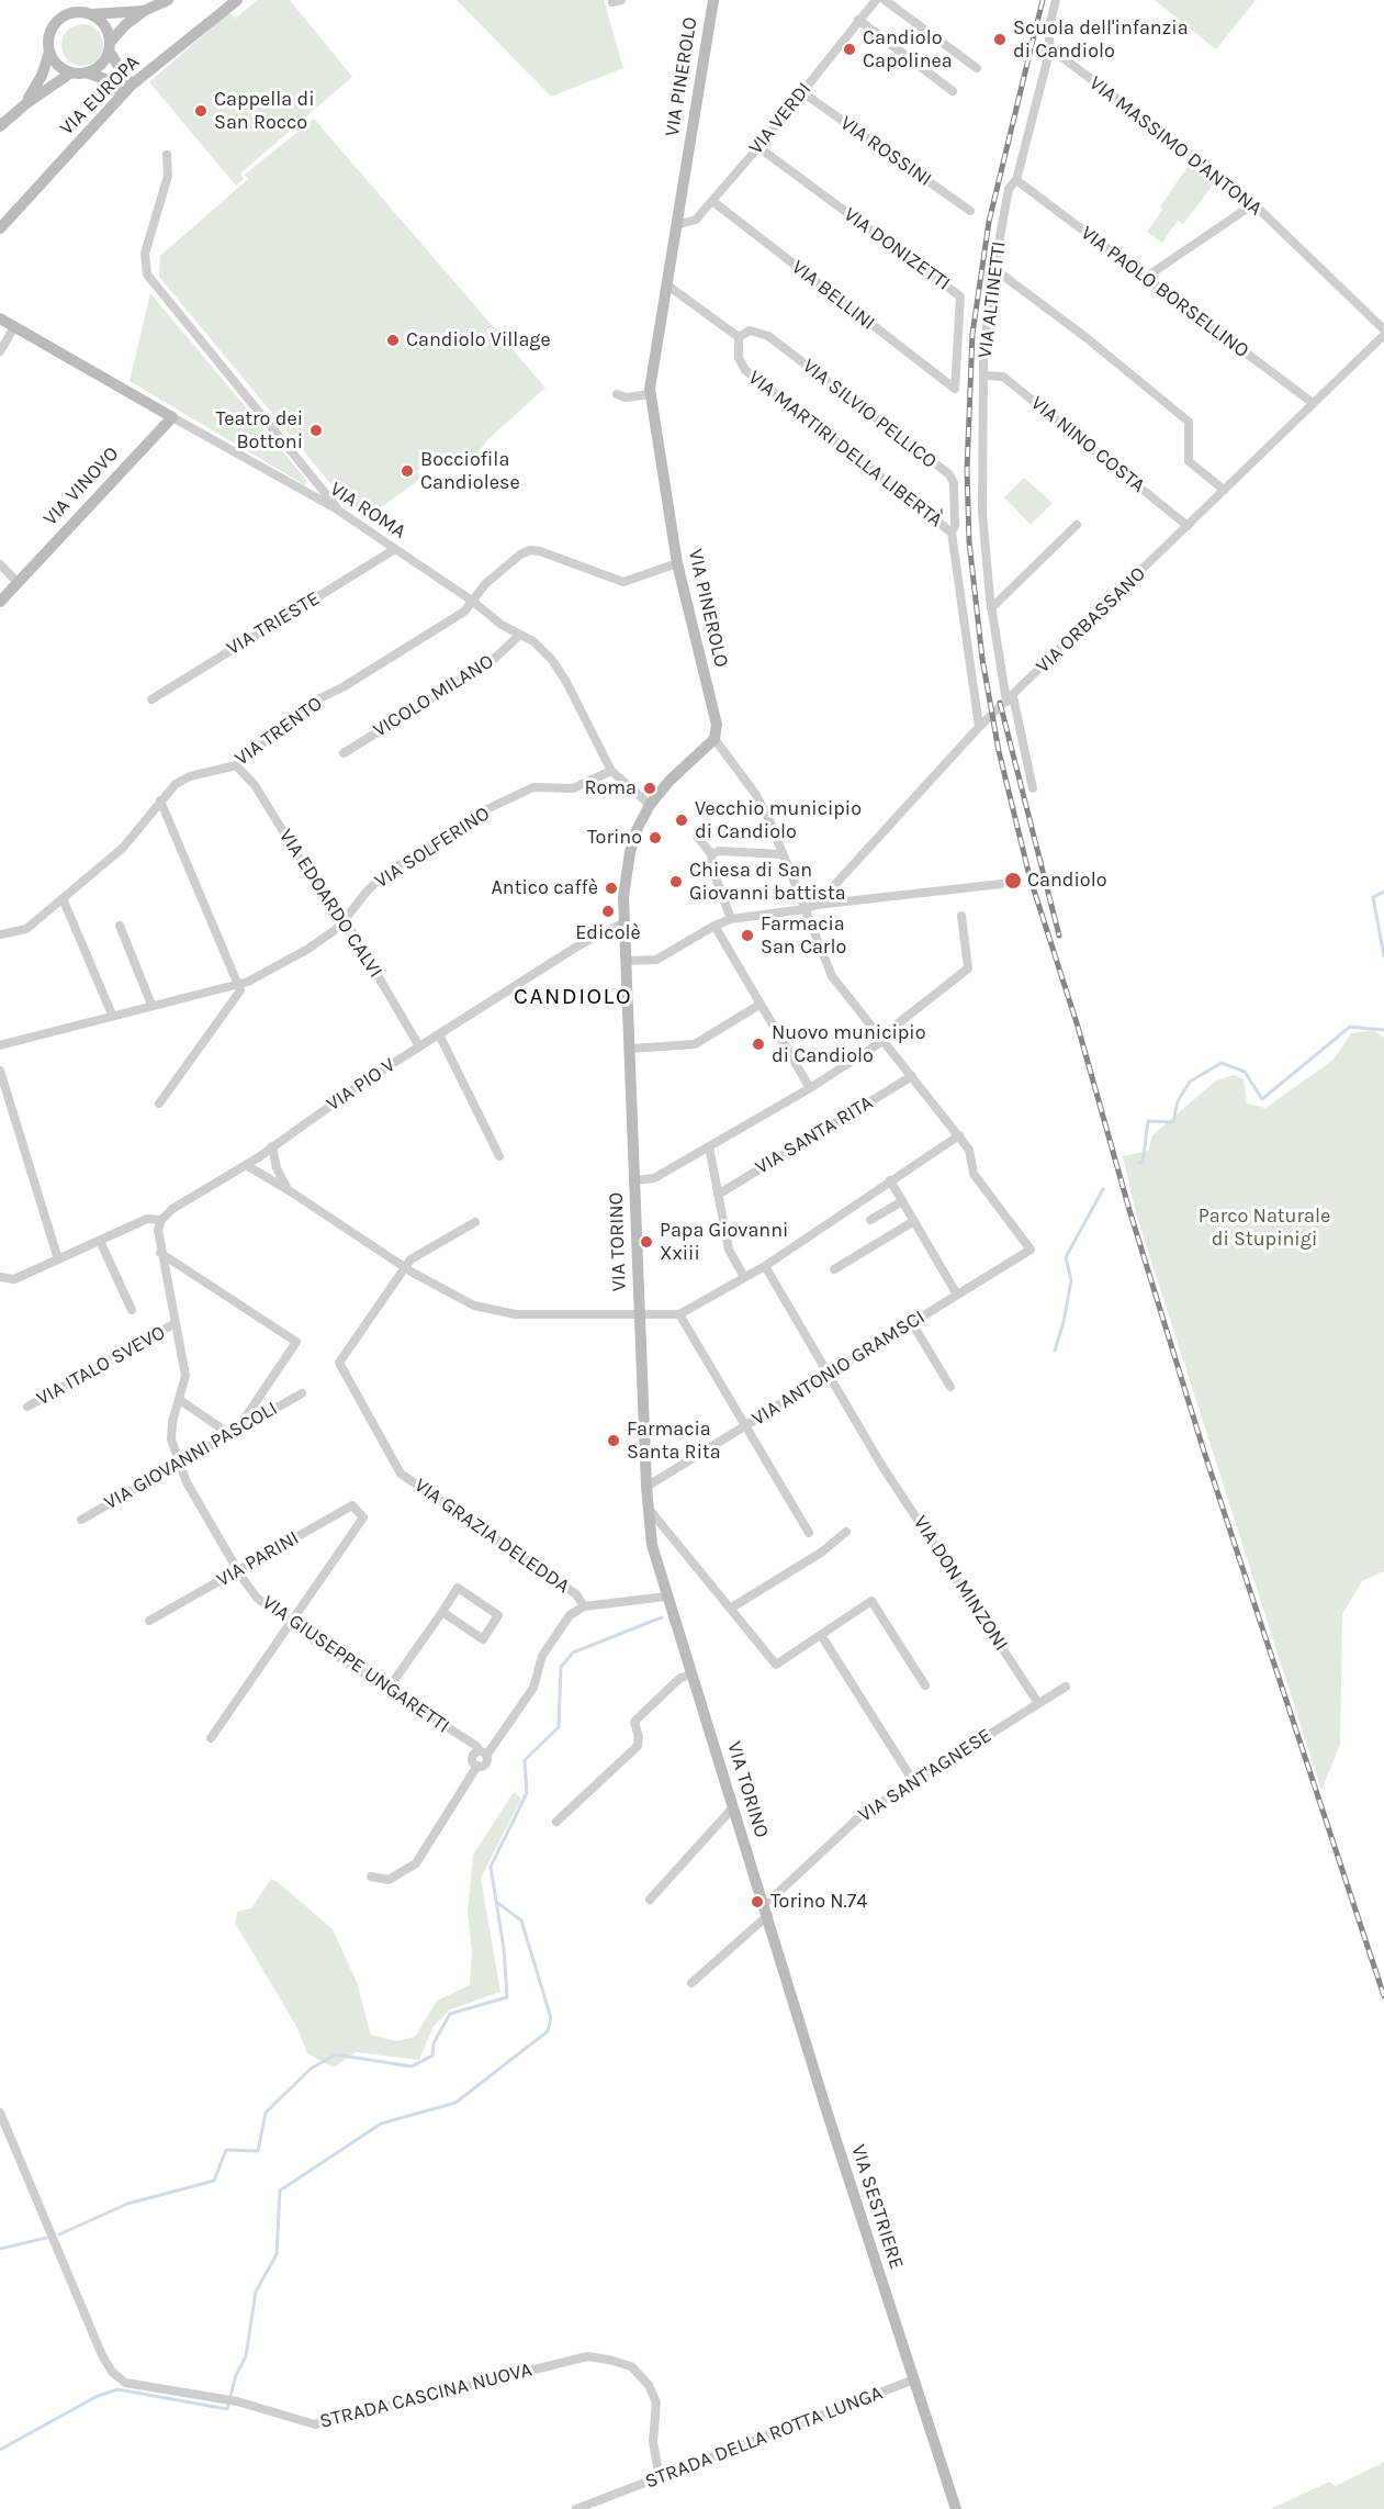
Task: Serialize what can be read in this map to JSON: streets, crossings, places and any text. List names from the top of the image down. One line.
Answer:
{"streets":{"main road":["VIA PINEROLO","VIA EUROPA","VIA VINOVO","VIA ROMA","VIA TORINO","VIA SESTRIERE"],"street":["VIA VERDI","VIA MASSIMO D'ANTONA","VIA ROSSINI","VIA DONIZETTI","VIA PAOLO BORSELLINO","VIA BELLINI","VIA ALTINETTI","VIA SILVIO PELLICO","VIA NINO COSTA","VIA MARTIRI DELLA LIBERTÀ","VIA ORBASSANO","VIA TRIESTE","VICOLO MILANO","VIA TRENTO","VIA SOLFERINO","VIA EDOARDO CALVI","VIA PIO V","VIA SANTA RITA","VIA ITALO SVEVO","VIA ANTONIO GRAMSCI","VIA GIOVANNI PASCOLI","VIA GRAZIA DELEDDA","VIA PARINI","VIA DON MINZONI","VIA GIUSEPPE UNGARETTI","VIA SANT'AGNESE","STRADA CASCINA NUOVA","STRADA DELLA ROTTA LUNGA"]},"crossings":[["VIA PINEROLO","VIA VERDI"],["VIA PINEROLO","VIA TRENTO"],["VIA VERDI","VIA ROSSINI"],["VIA VERDI","VIA DONIZETTI"],["VIA VERDI","VIA BELLINI"],["VIA MASSIMO D'ANTONA","VIA ALTINETTI"],["VIA DONIZETTI","VIA BELLINI"],["VIA PAOLO BORSELLINO","VIA ALTINETTI"],["VIA PAOLO BORSELLINO","VIA ORBASSANO"],["VIA ALTINETTI","VIA NINO COSTA"],["VIA ALTINETTI","VIA ORBASSANO"],["VIA SILVIO PELLICO","VIA MARTIRI DELLA LIBERTÀ"],["VIA NINO COSTA","VIA ORBASSANO"],["VIA MARTIRI DELLA LIBERTÀ","VIA ORBASSANO"],["VIA VINOVO","VIA ROMA"],["VIA ROMA","VIA TRIESTE"],["VIA ROMA","VICOLO MILANO"],["VIA ROMA","VIA TRENTO"],["VIA ROMA","VIA SOLFERINO"],["VIA ROMA","VIA TORINO"],["VIA ORBASSANO","VIA TORINO"],["VIA TRENTO","VIA EDOARDO CALVI"],["VIA SOLFERINO","VIA EDOARDO CALVI"],["VIA EDOARDO CALVI","VIA PIO V"],["VIA PIO V","VIA TORINO"],["VIA PIO V","VIA GIUSEPPE UNGARETTI"],["VIA TORINO","VIA ANTONIO GRAMSCI"],["VIA TORINO","VIA GRAZIA DELEDDA"],["VIA TORINO","VIA SANT'AGNESE"],["VIA TORINO","VIA SESTRIERE"],["VIA ITALO SVEVO","VIA GIUSEPPE UNGARETTI"],["VIA ANTONIO GRAMSCI","VIA DON MINZONI"],["VIA GIOVANNI PASCOLI","VIA GIUSEPPE UNGARETTI"],["VIA PARINI","VIA GIUSEPPE UNGARETTI"],["VIA DON MINZONI","VIA SANT'AGNESE"],["VIA SESTRIERE","STRADA DELLA ROTTA LUNGA"],["STRADA CASCINA NUOVA","STRADA DELLA ROTTA LUNGA"]],"districts":["CANDIOLO"],"parks":["Parco Naturale di Stupinigi"],"places":["Scuola dell'infanzia di Candiolo","Candiolo Capolinea","Cappella di San Rocco","Candiolo Village","Teatro dei Bottoni","Bocciofila Candiolese","Roma","Vecchio municipio di Candiolo","Torino","Candiolo","Chiesa di San Giovanni battista","Antico caffè","Edicolè","Farmacia San Carlo","Nuovo municipio di Candiolo","Papa Giovanni Xxiii","Farmacia Santa Rita","Torino N.74"]}
